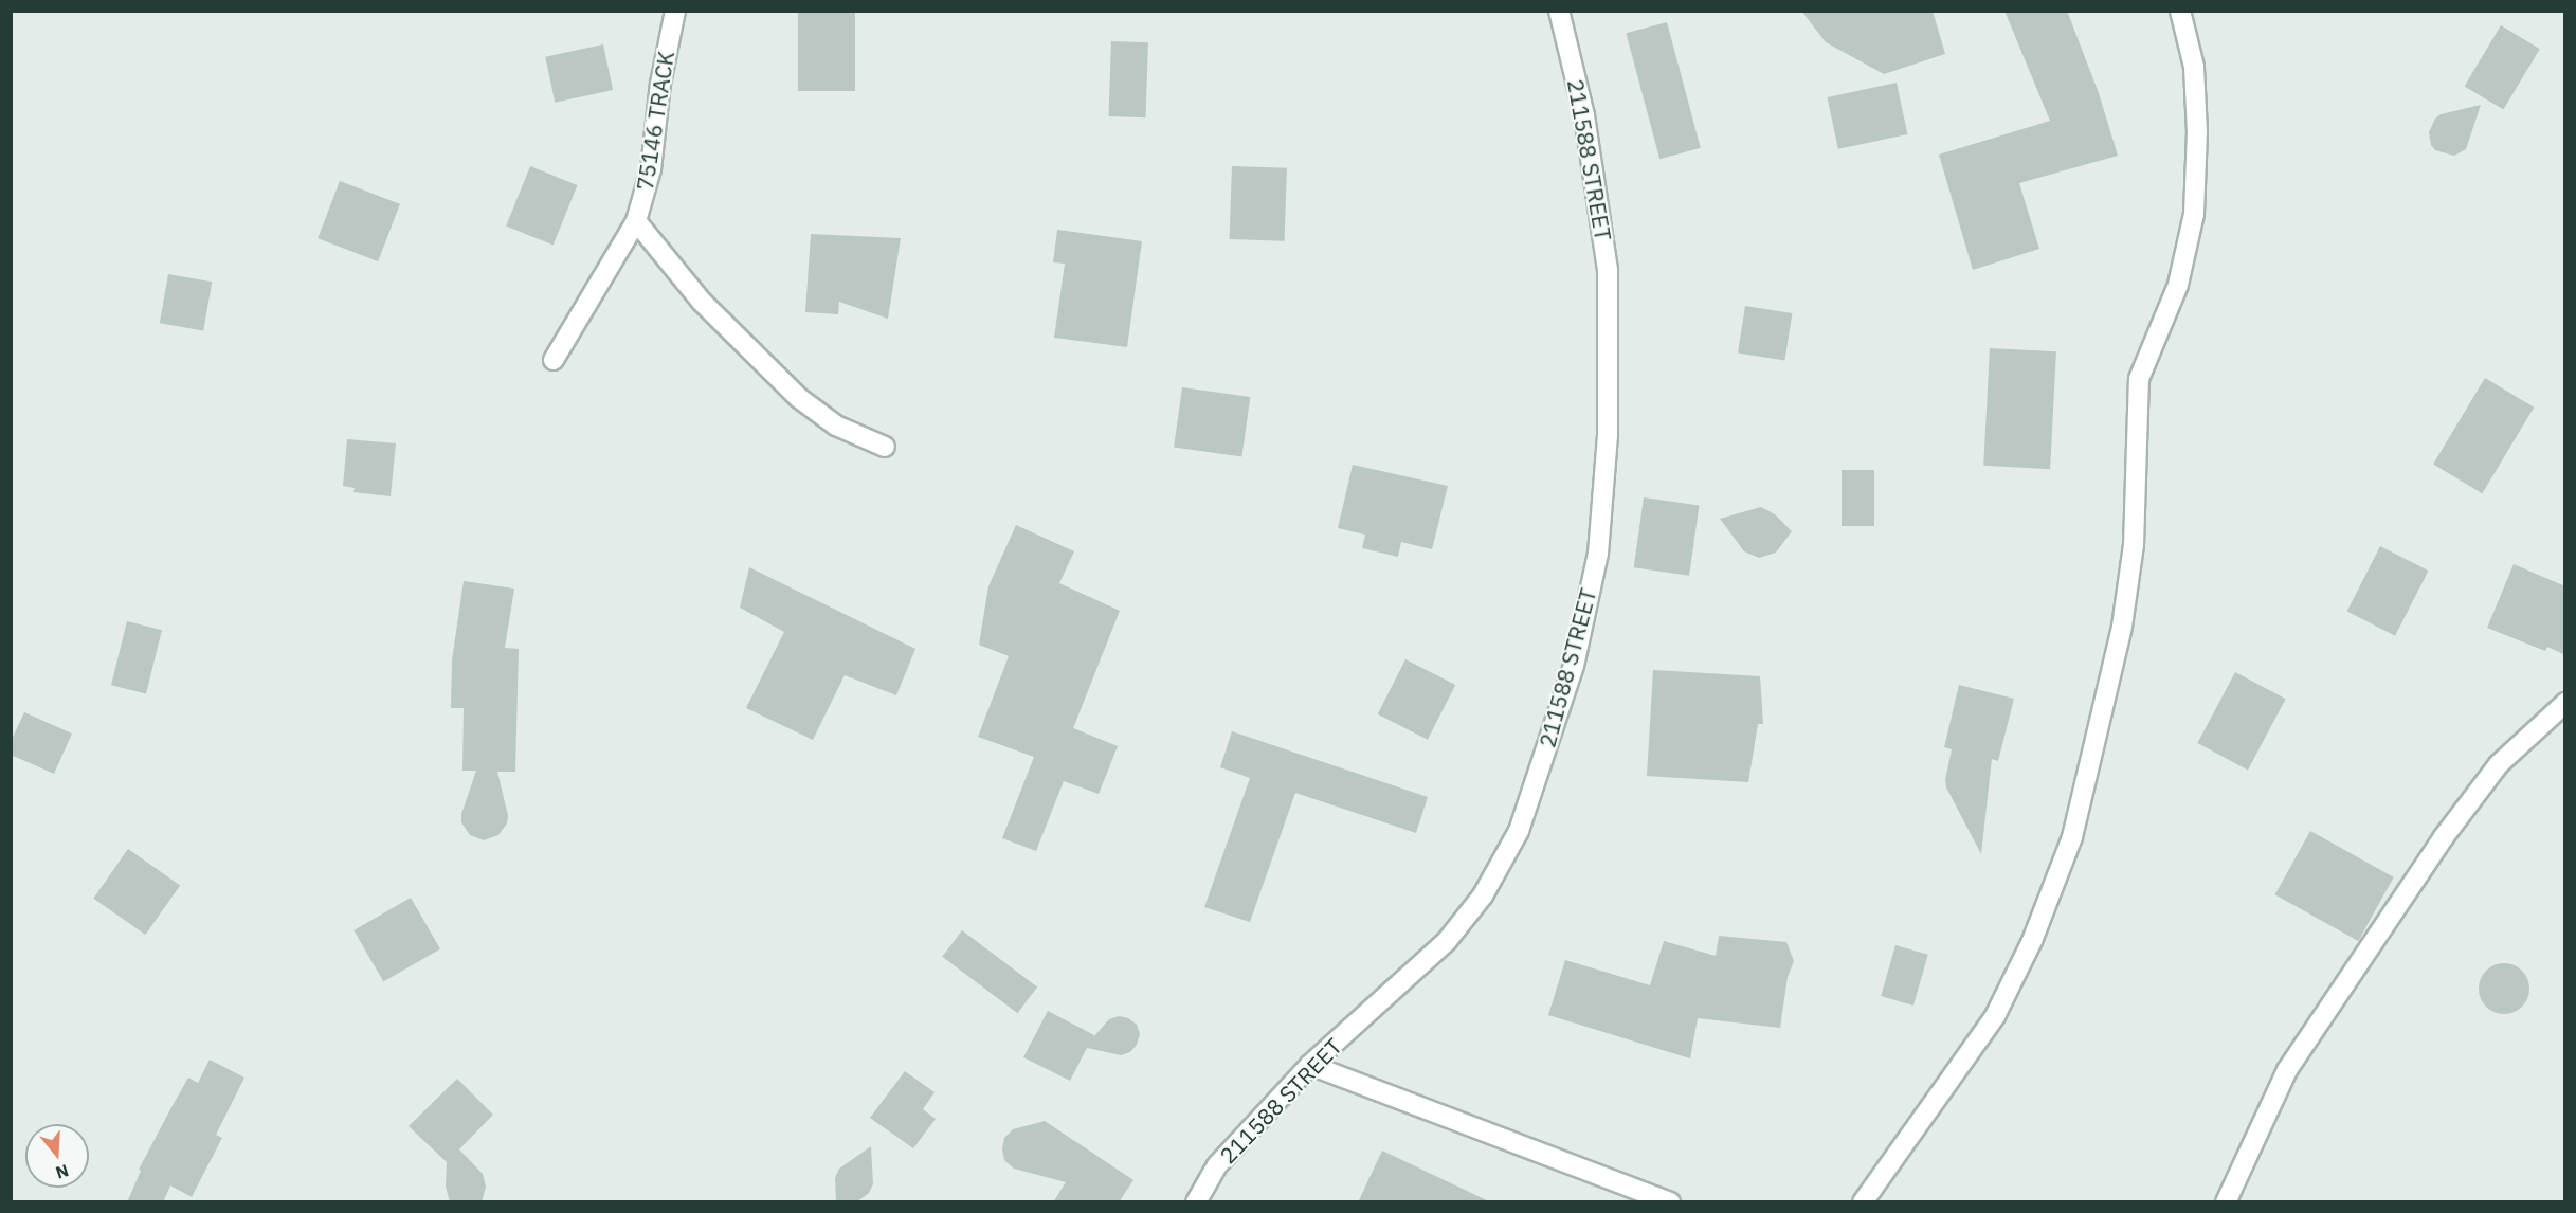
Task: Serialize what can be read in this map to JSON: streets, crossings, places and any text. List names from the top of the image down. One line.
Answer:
{"streets":{"street":["75146 TRACK","211588 STREET"]},"north":"bottom"}
